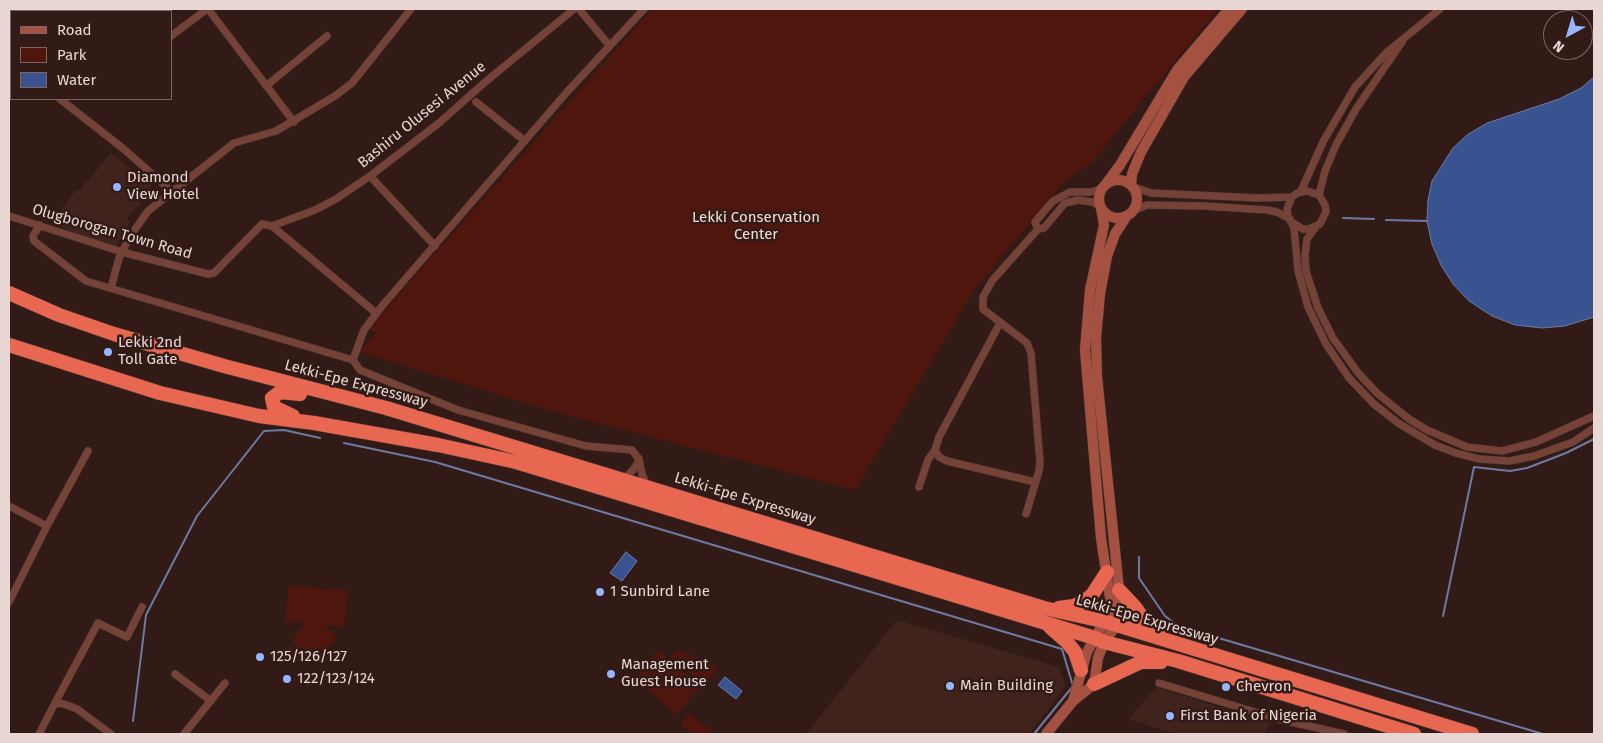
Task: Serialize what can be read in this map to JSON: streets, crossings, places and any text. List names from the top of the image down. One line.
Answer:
{"streets":{"highway":["Lekki-Epe Expressway"],"street":["Bashiru Olusesi Avenue","Olugborogan Town Road"]},"crossings":[["Bashiru Olusesi Avenue","Olugborogan Town Road"]],"parks":["Lekki Conservation Center"],"places":["Diamond View Hotel","Lekki 2nd Toll Gate","1 Sunbird Lane","125/126/127","Management Guest House","122/123/124","Main Building","Chevron","First Bank of Nigeria"],"legend":["Road","Park","Water"],"north":"bottom left"}
